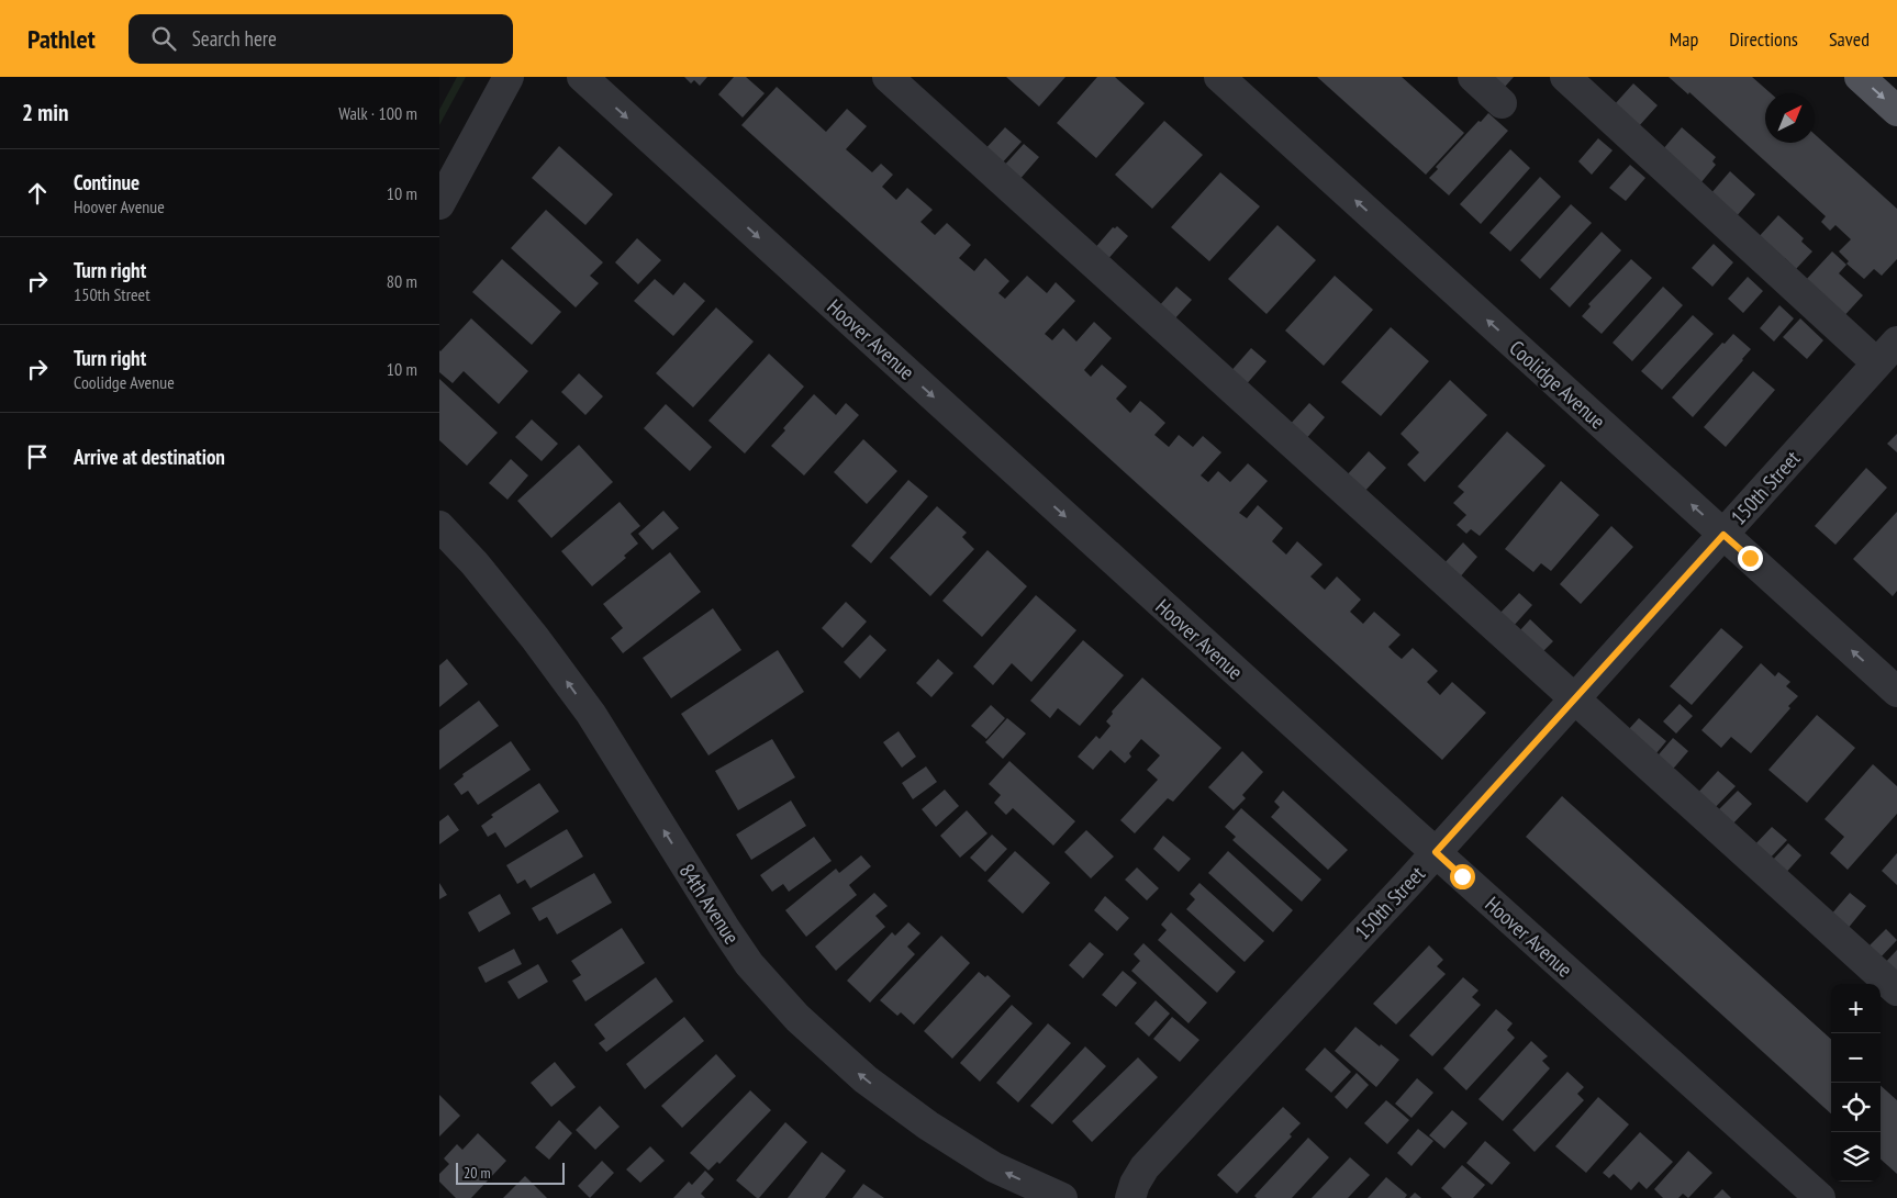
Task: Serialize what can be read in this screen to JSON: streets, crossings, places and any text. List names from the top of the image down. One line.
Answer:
{"streets":{"street":["Hoover Avenue","Coolidge Avenue","150th Street","84th Avenue"]},"crossings":[["Hoover Avenue","150th Street"],["Coolidge Avenue","150th Street"]],"one_way":["84th Avenue"],"scale_bar":"20 m","north":"top right","page":{"header":"Pathlet","search":"Search here","nav":["Map","Directions","Saved"],"heading":["2 min","Walk · 100 m"],"list":[["Continue","Hoover Avenue","10 m"],["Turn right","150th Street","80 m"],["Turn right","Coolidge Avenue","10 m"],"Arrive at destination"],"map_buttons":["+","−"],"scale":"20 m"}}
